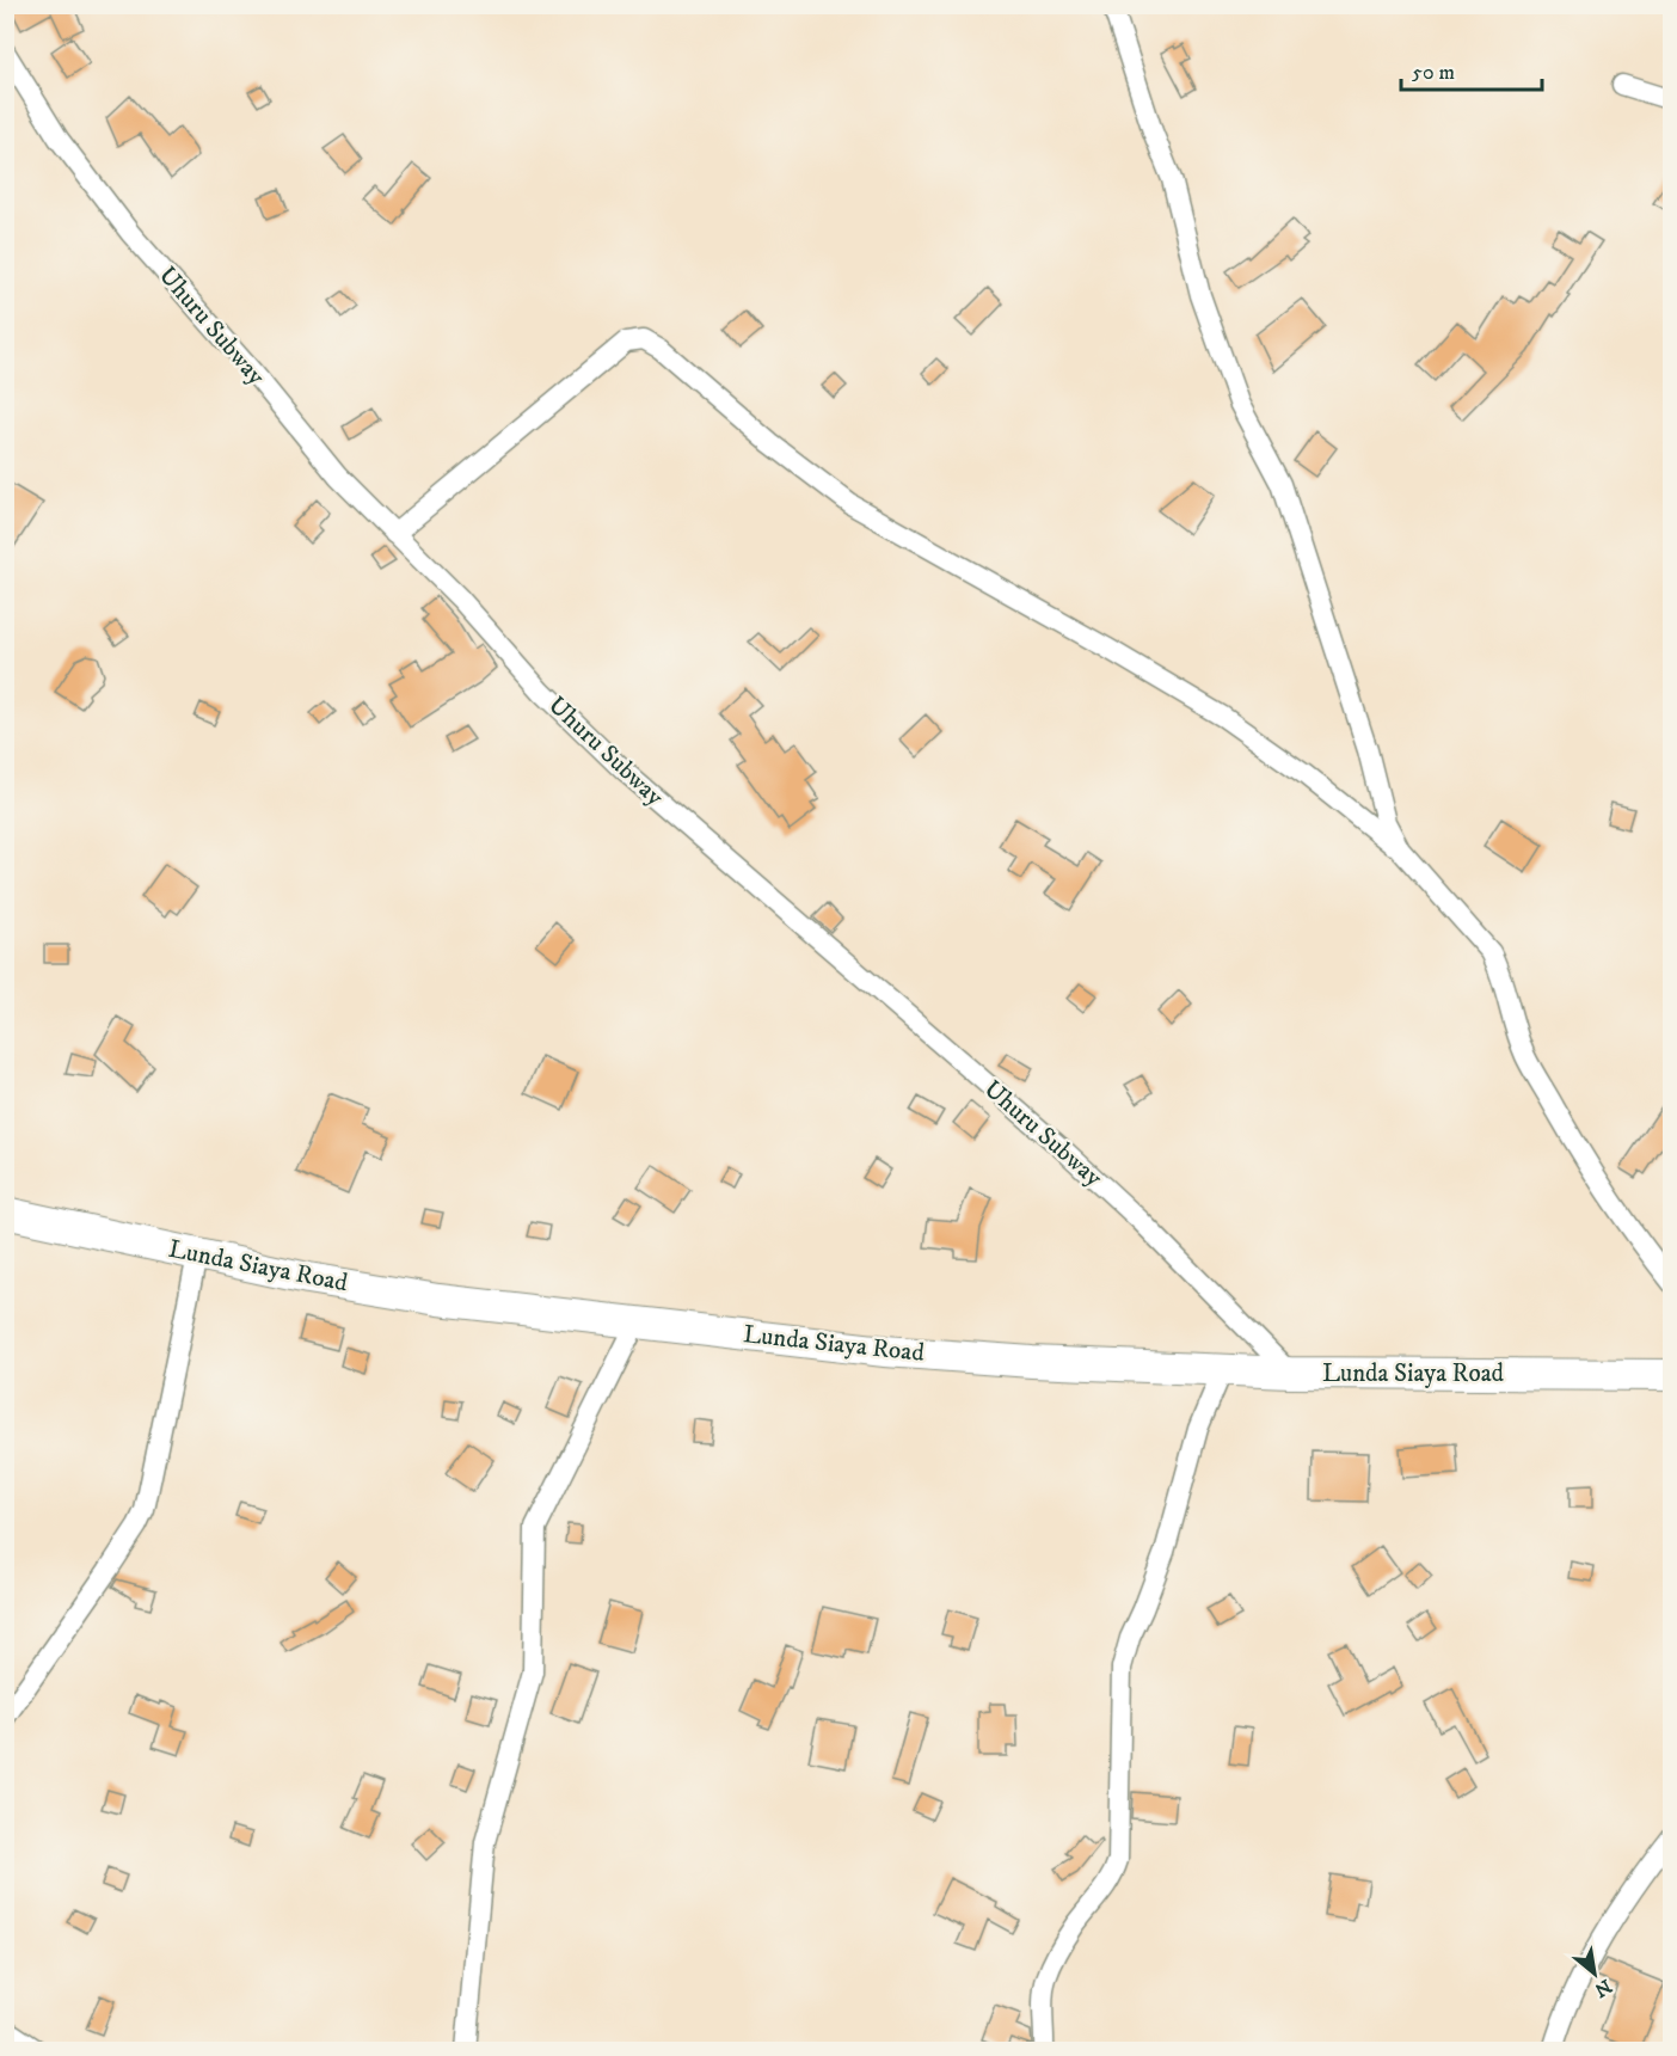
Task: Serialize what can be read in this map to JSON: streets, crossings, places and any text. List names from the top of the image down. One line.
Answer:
{"streets":{"main road":["Lunda Siaya Road"],"street":["Uhuru Subway"]},"crossings":[["Uhuru Subway","Lunda Siaya Road"]],"scale_bar":"50 m","north":"bottom right"}
